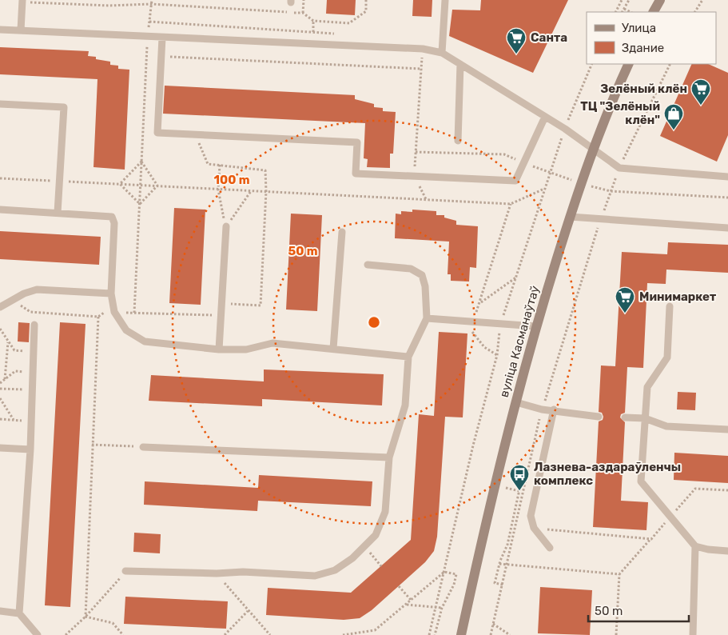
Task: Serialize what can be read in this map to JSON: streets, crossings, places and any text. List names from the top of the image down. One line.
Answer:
{"streets":{"street":["вуліца Касманаўтаў"]},"places":{"supermarket":["Санта","Зелёный клён","Минимаркет"],"shop":["ТЦ \"Зелёный клён\""],"bus stop":["Лазнева-аздараўленчы комплекс"]},"legend":["Улица","Здание"],"scale_bar":"50 m","rings":["100 m","50 m"]}
